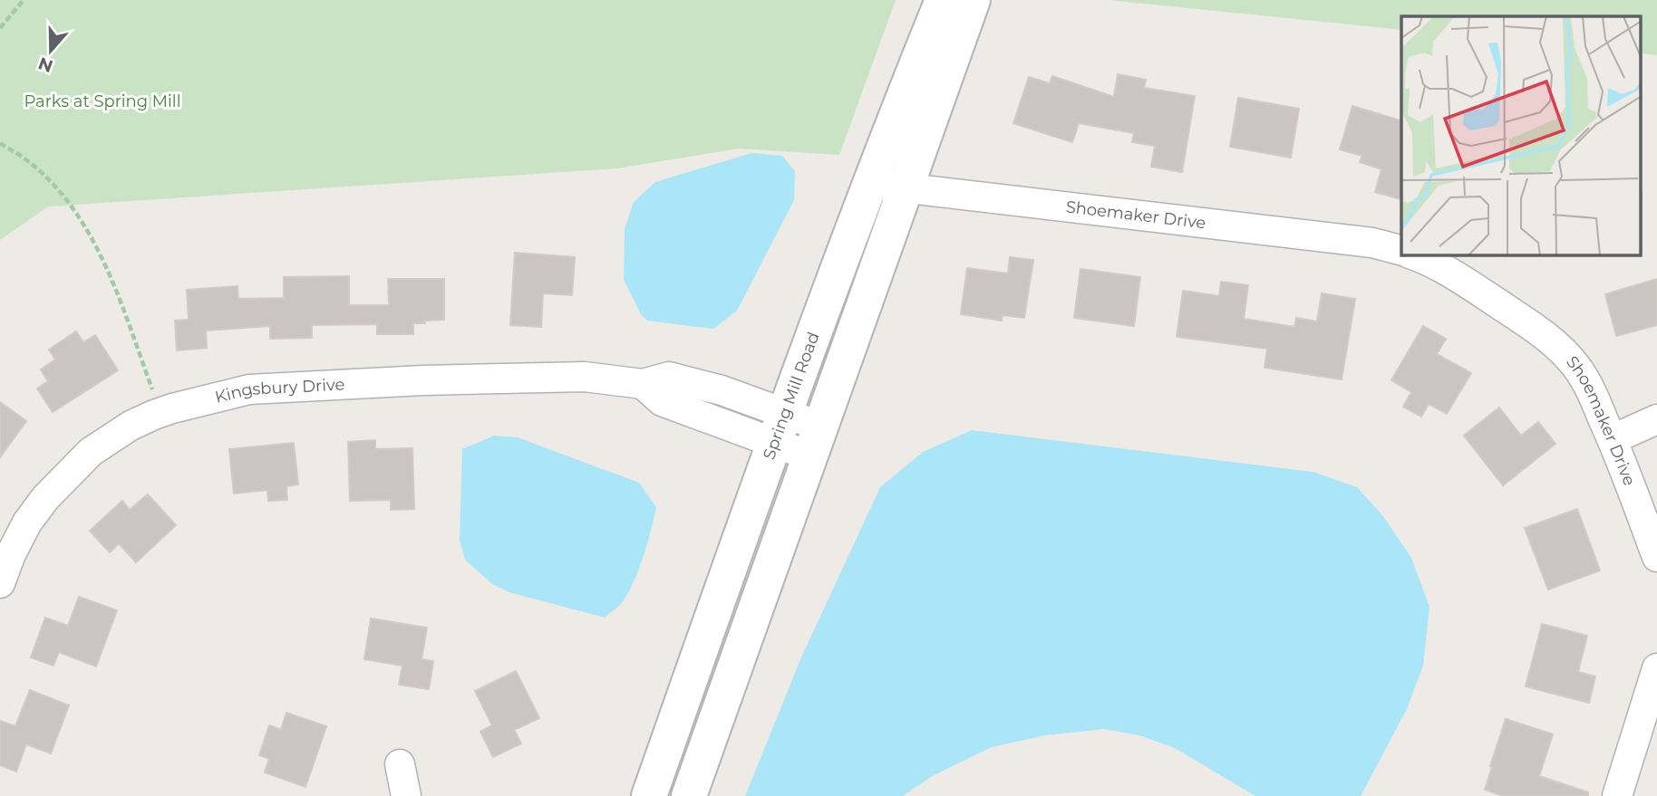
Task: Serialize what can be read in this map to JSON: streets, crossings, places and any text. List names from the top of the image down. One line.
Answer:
{"streets":{"street":["Shoemaker Drive","Kingsbury Drive","Spring Mill Road"]},"crossings":[["Shoemaker Drive","Spring Mill Road"],["Kingsbury Drive","Spring Mill Road"]],"parks":["Parks at Spring Mill"],"north":"bottom"}
